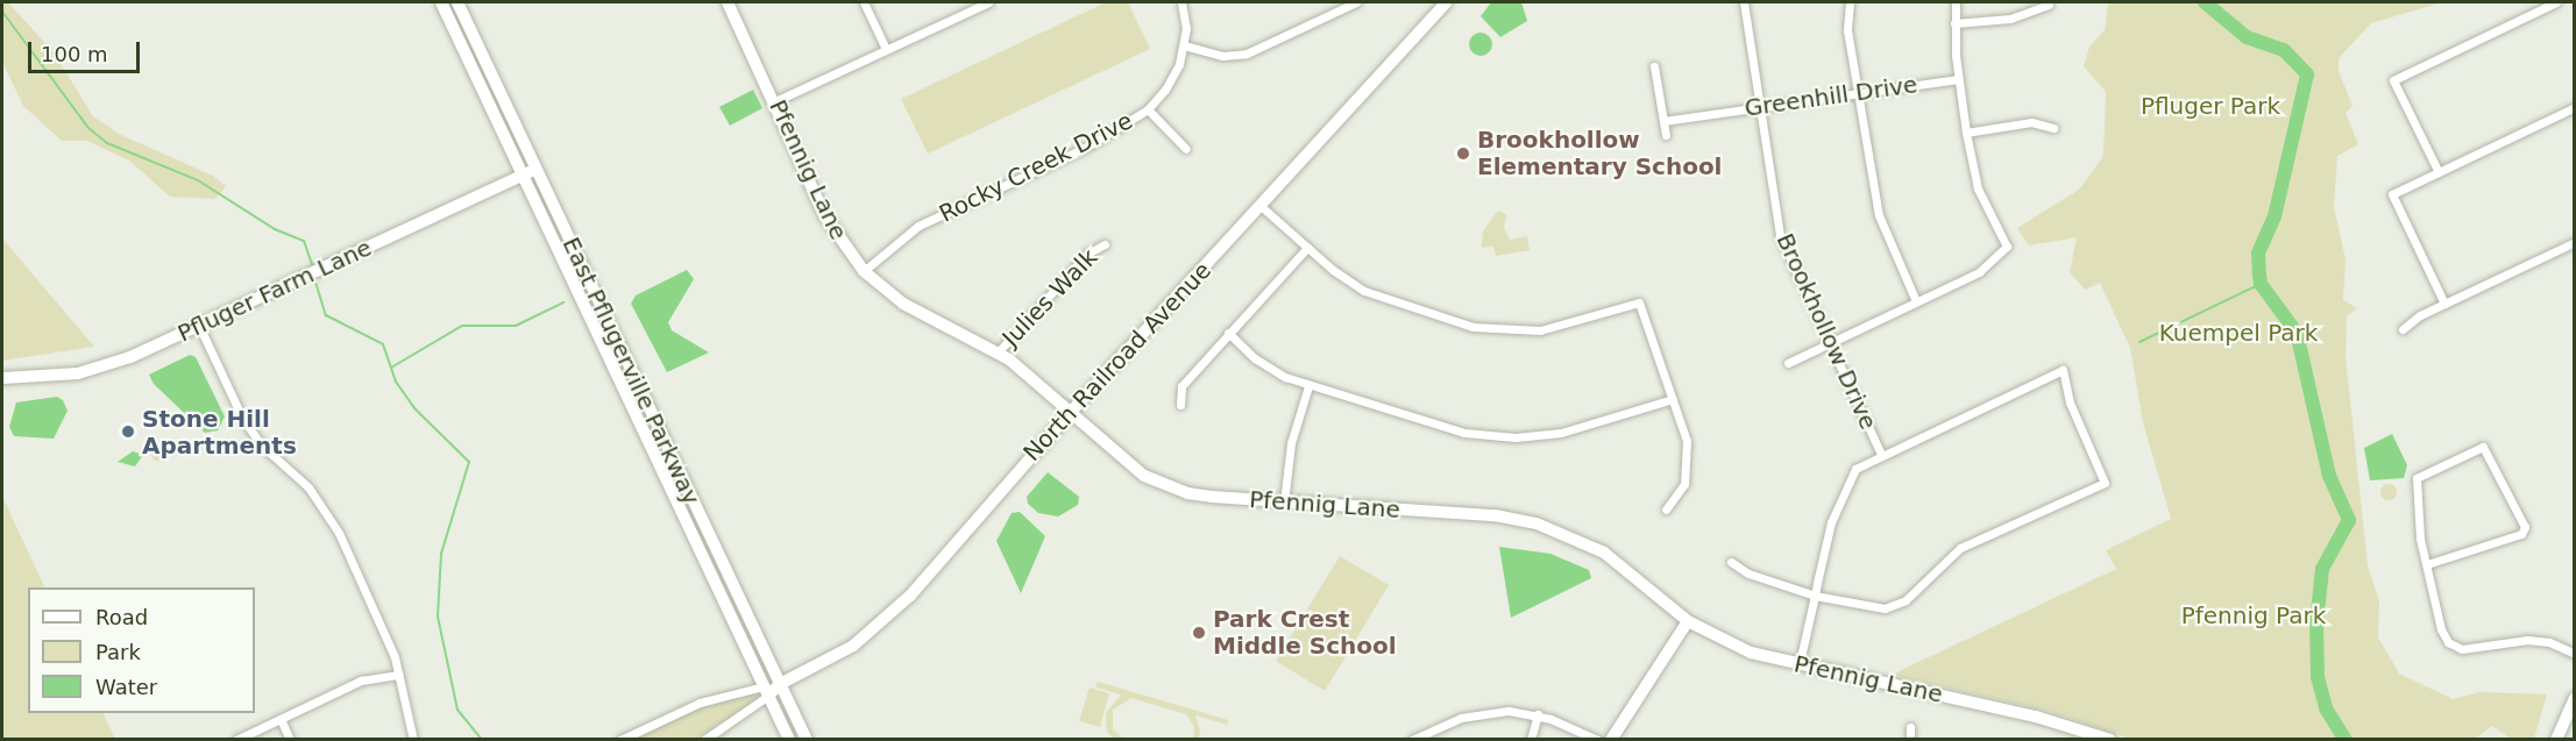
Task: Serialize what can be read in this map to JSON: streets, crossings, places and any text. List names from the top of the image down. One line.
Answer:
{"streets":{"street":["Greenhill Drive","Rocky Creek Drive","Pfennig Lane","Pfluger Farm Lane","Julies Walk","Brookhollow Drive","North Railroad Avenue","East Pflugerville Parkway"]},"crossings":[["Greenhill Drive","Brookhollow Drive"],["Rocky Creek Drive","Pfennig Lane"],["Pfennig Lane","Julies Walk"],["Pfennig Lane","North Railroad Avenue"],["Pfluger Farm Lane","East Pflugerville Parkway"],["North Railroad Avenue","East Pflugerville Parkway"]],"parks":["Pfluger Park","Kuempel Park","Pfennig Park"],"places":["Brookhollow Elementary School","Stone Hill Apartments","Park Crest Middle School"],"legend":["Road","Park","Water"],"scale_bar":"100 m"}
